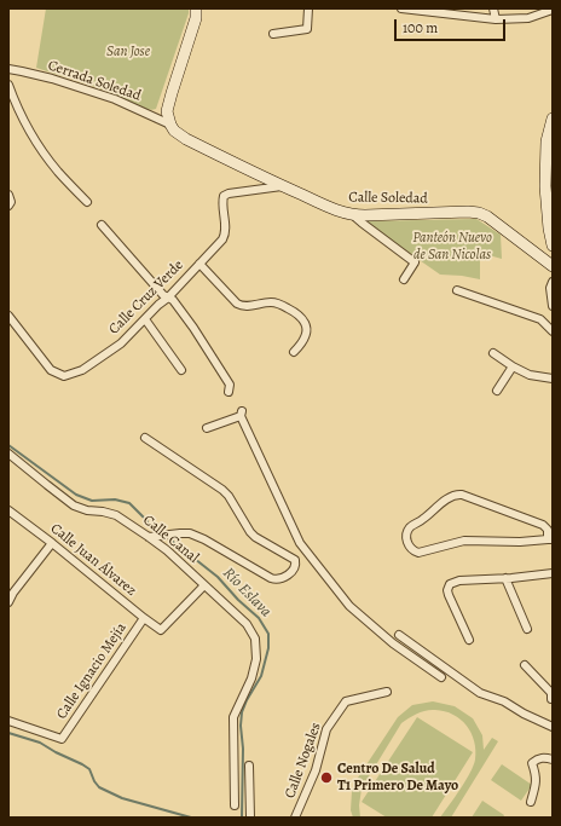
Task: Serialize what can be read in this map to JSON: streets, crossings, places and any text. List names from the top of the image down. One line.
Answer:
{"streets":{"street":["Cerrada Soledad","Calle Soledad","Calle Cruz Verde","Calle Canal","Calle Juan Álvarez","Calle Ignacio Mejía","Calle Nogales"]},"crossings":[["Cerrada Soledad","Calle Soledad"],["Calle Soledad","Calle Cruz Verde"],["Calle Canal","Calle Juan Álvarez"],["Calle Juan Álvarez","Calle Ignacio Mejía"]],"water":["Río Eslava"],"parks":["San Jose","Panteón Nuevo de San Nicolas"],"places":["Centro De Salud T1 Primero De Mayo"],"scale_bar":"100 m"}
